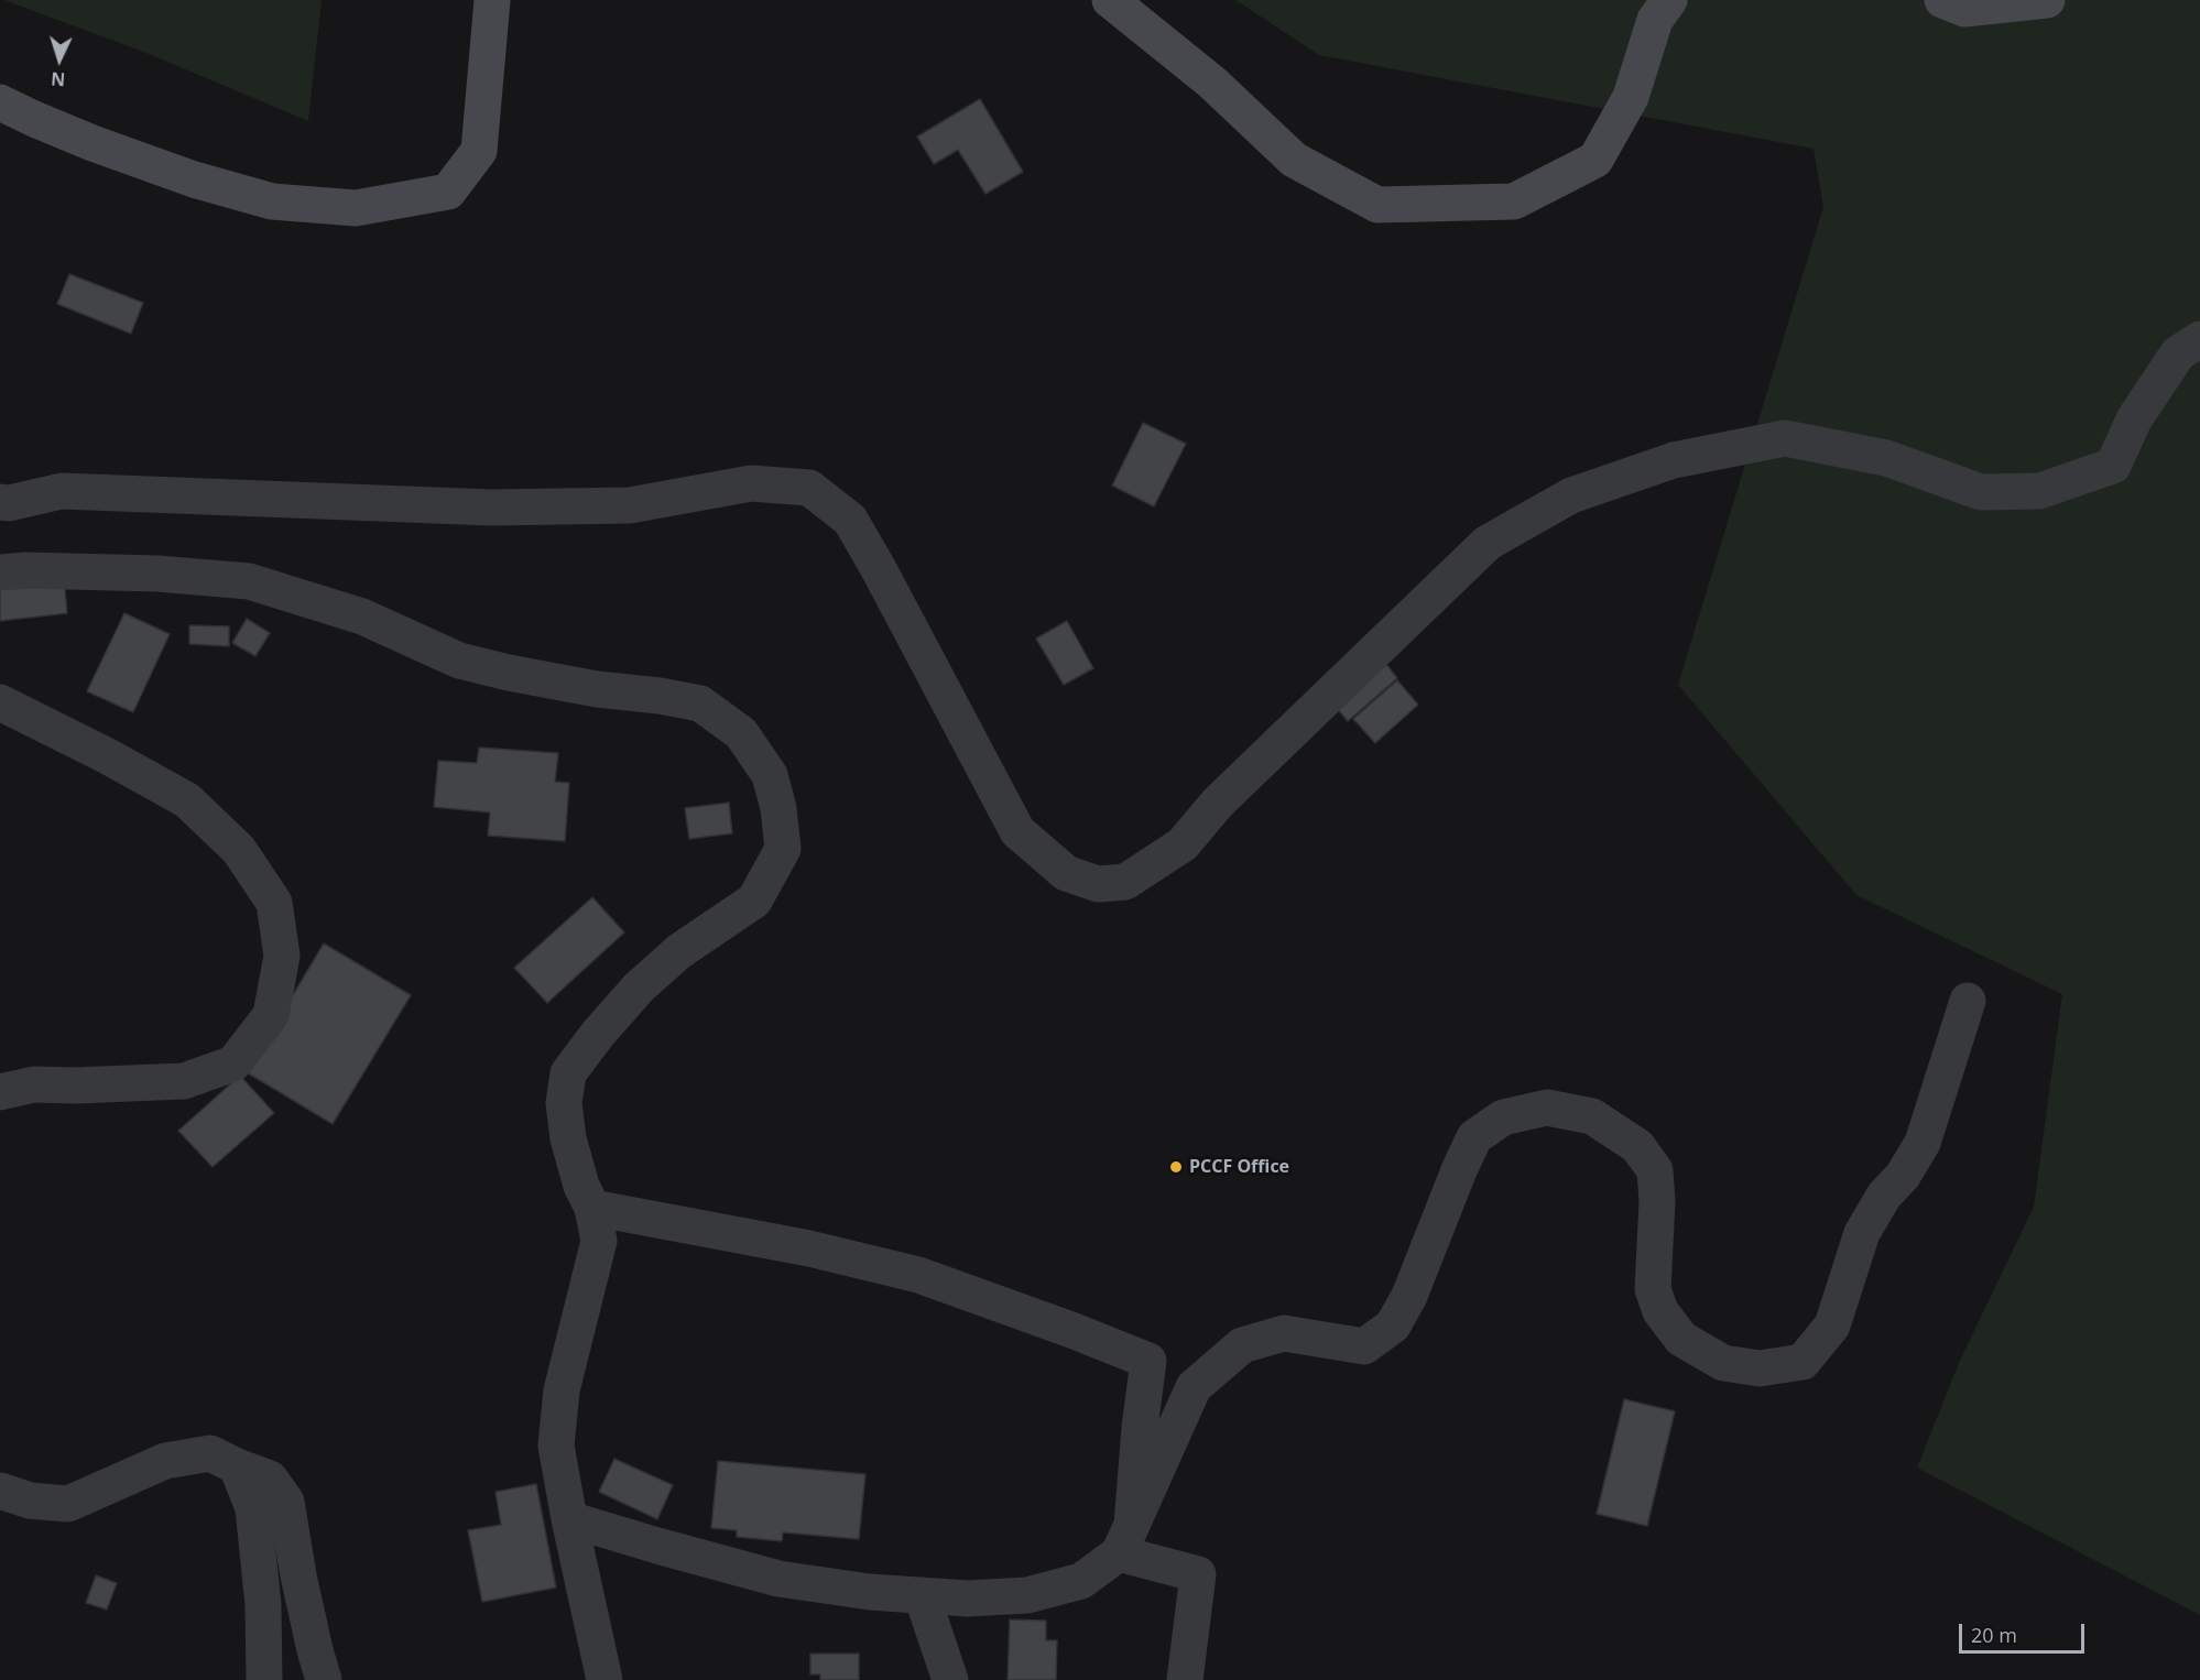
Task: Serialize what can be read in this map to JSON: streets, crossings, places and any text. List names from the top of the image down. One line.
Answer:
{"places":["PCCF Office"],"scale_bar":"20 m","north":"bottom"}
